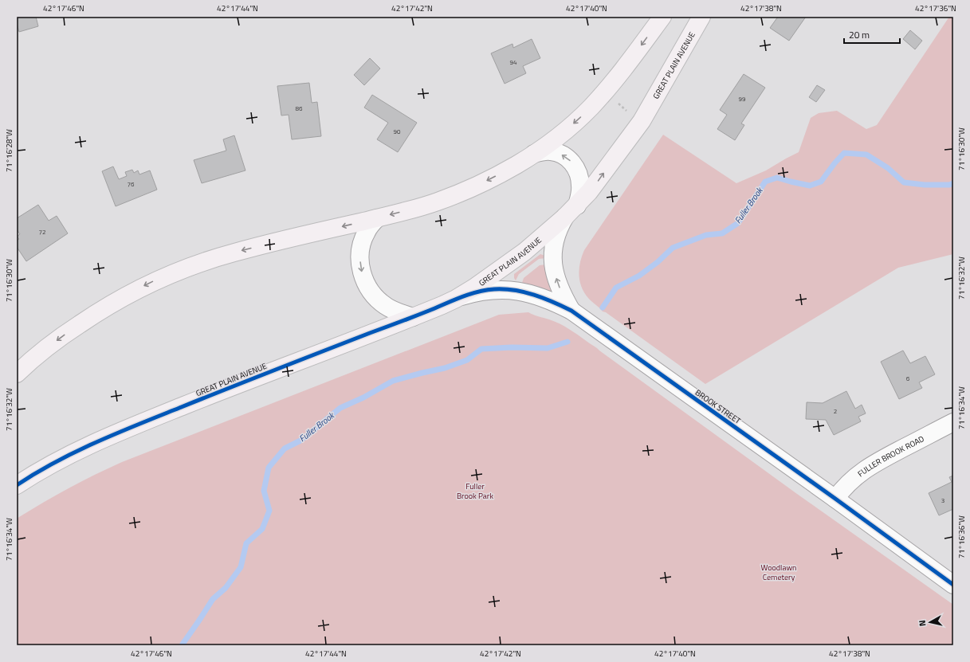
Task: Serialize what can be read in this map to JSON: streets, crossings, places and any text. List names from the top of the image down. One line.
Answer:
{"streets":{"main road":["GREAT PLAIN AVENUE"],"street":["BROOK STREET","FULLER BROOK ROAD"]},"crossings":[["GREAT PLAIN AVENUE","BROOK STREET"],["BROOK STREET","FULLER BROOK ROAD"]],"water":["Fuller Brook"],"parks":["Fuller Brook Park","Woodlawn Cemetery"],"house_numbers":["94","99","86","90","76","72","6","2","3"],"scale_bar":"20 m","north":"left","coordinates":["42°17'46\"N","42°17'44\"N","42°17'42\"N","42°17'40\"N","42°17'38\"N","42°17'36\"N","71°16'30\"W","71°16'28\"W","71°16'32\"W","71°16'34\"W","71°16'36\"W"]}
